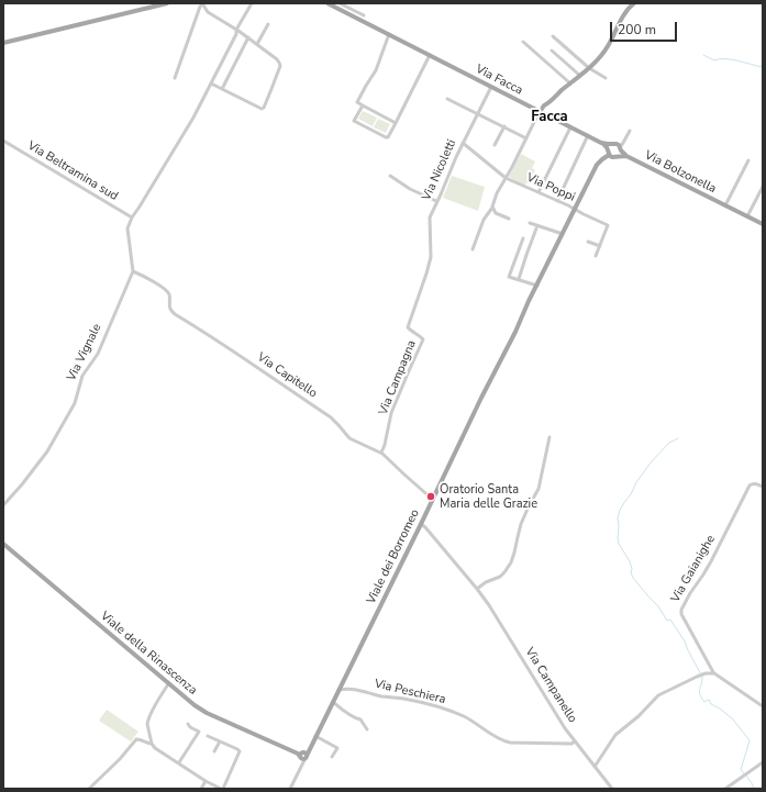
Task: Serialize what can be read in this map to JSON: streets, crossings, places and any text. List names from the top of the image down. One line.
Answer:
{"streets":{"main road":["Via Facca","Via Bolzonella","Viale dei Borromeo","Viale della Rinascenza"],"street":["Via Nicoletti","Via Beltramina sud","Via Poppi","Via Vignale","Via Capitello","Via Campagna","Via Gaianighe","Via Campanello","Via Peschiera"]},"crossings":[["Via Facca","Via Nicoletti"],["Via Facca","Via Bolzonella"],["Via Nicoletti","Via Poppi"],["Via Nicoletti","Via Campagna"],["Via Beltramina sud","Via Vignale"],["Via Vignale","Via Capitello"],["Via Capitello","Via Campagna"],["Via Capitello","Viale dei Borromeo"],["Viale dei Borromeo","Viale della Rinascenza"],["Viale dei Borromeo","Via Campanello"],["Viale dei Borromeo","Via Peschiera"],["Via Campanello","Via Peschiera"]],"districts":["Facca"],"places":["Oratorio Santa Maria delle Grazie"],"scale_bar":"200 m"}
